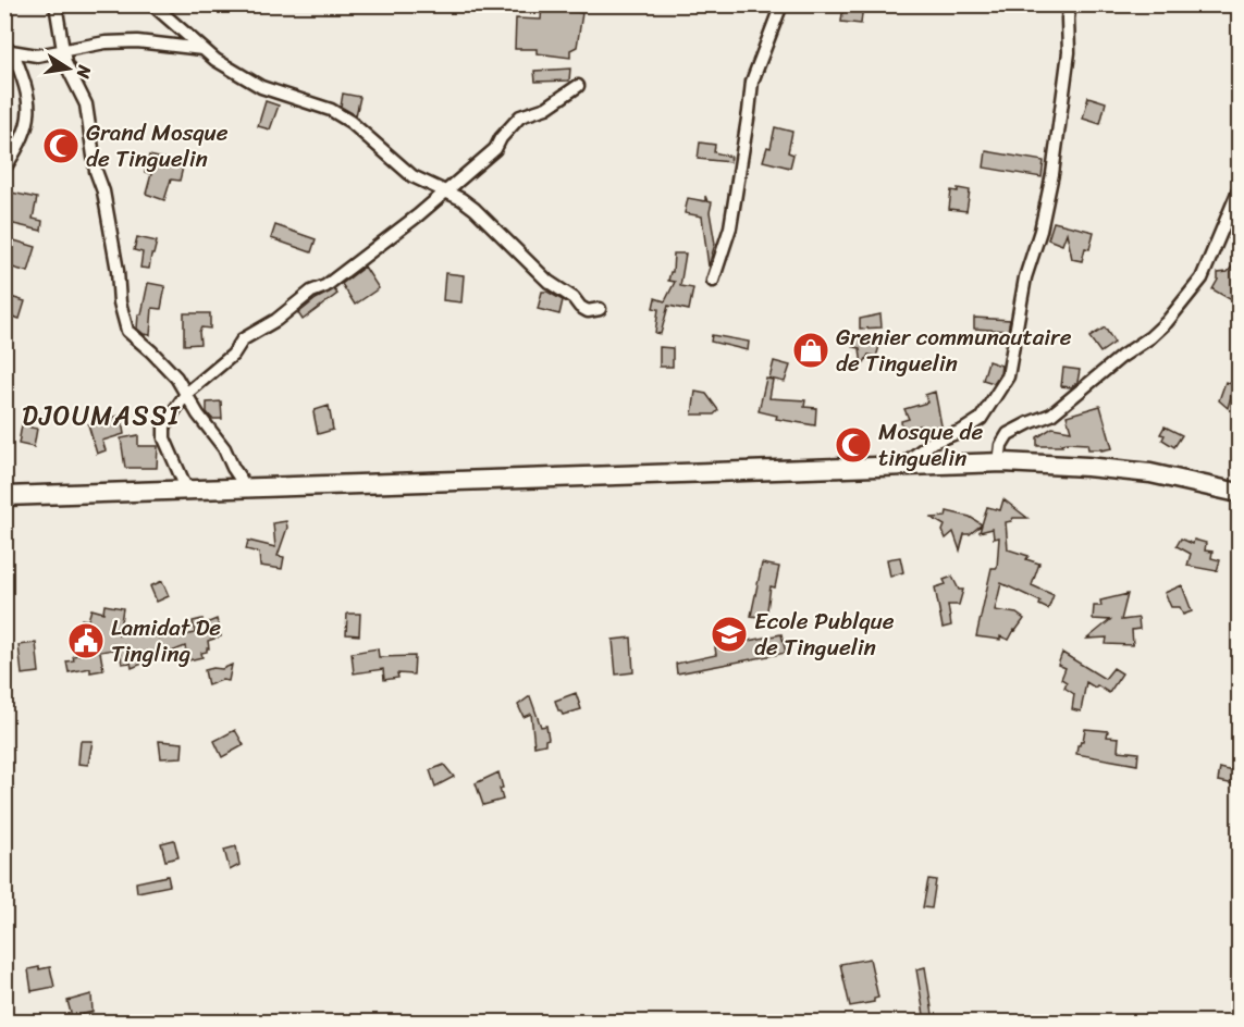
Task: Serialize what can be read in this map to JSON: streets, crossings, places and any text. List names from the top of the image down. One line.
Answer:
{"districts":["DJOUMASSI"],"places":{"mosque":["Grand Mosque de Tinguelin","Mosque de tinguelin"],"shop":["Grenier communautaire de Tinguelin"],"school or university":["Ecole Publque de Tinguelin"],"public building":["Lamidat De Tingling"]},"north":"right"}
